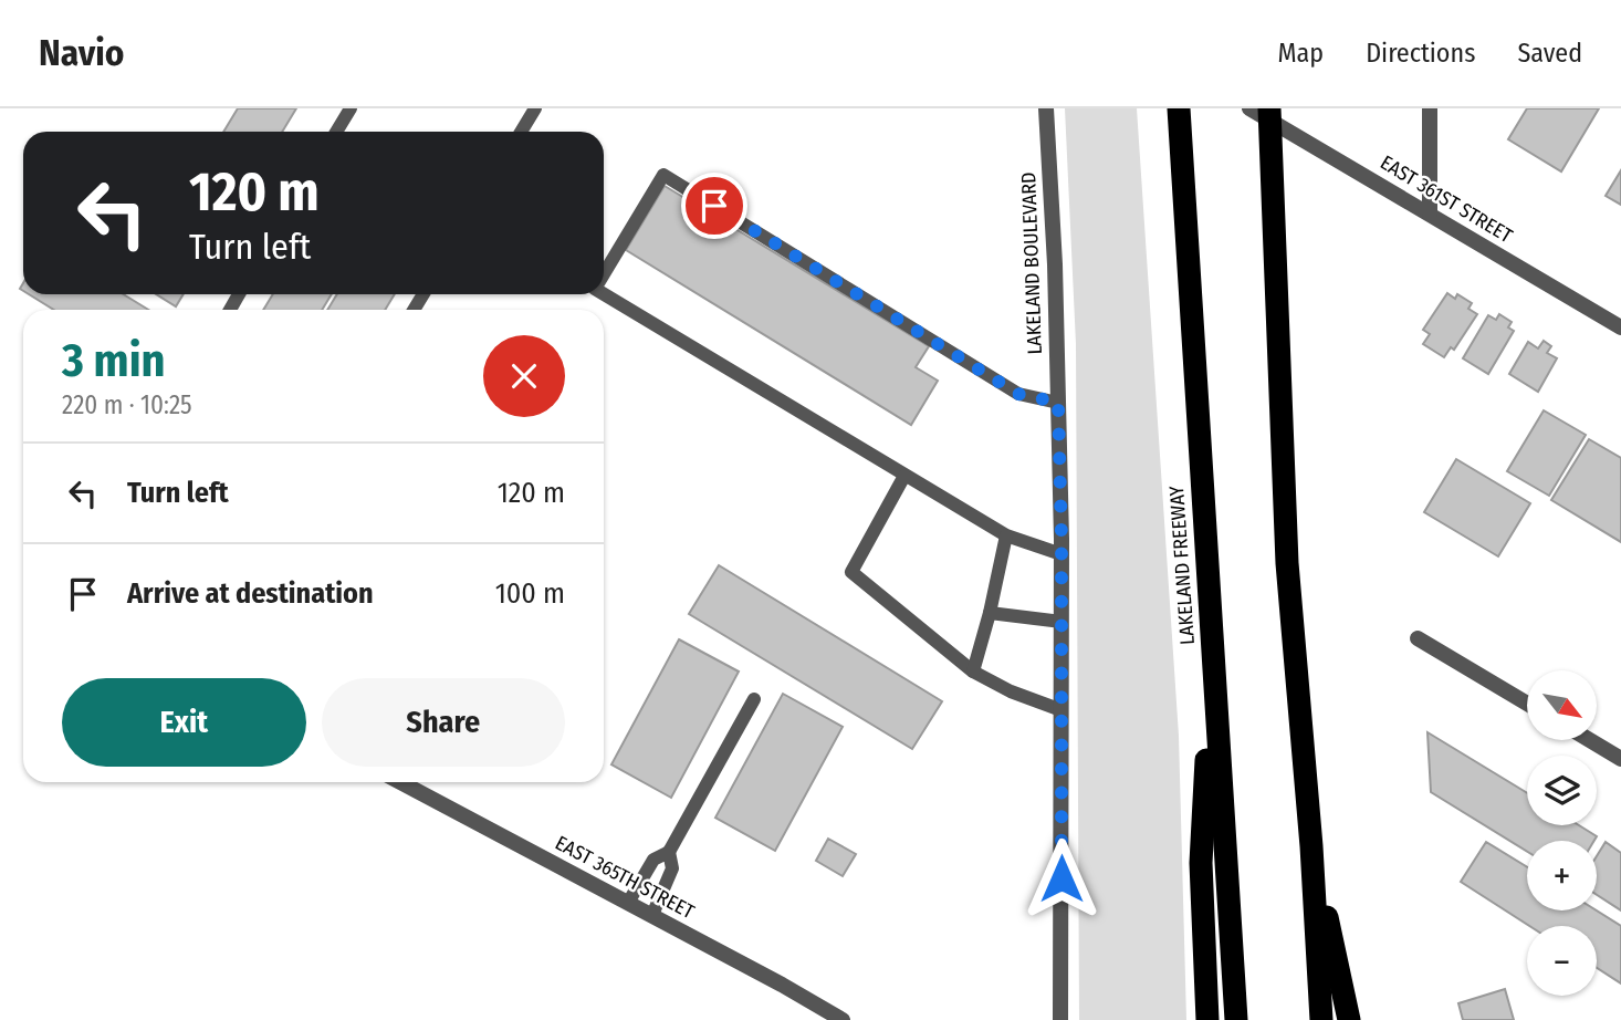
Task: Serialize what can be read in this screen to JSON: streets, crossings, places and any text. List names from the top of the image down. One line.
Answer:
{"streets":{"highway":["LAKELAND FREEWAY"],"street":["EAST 361ST STREET","LAKELAND BOULEVARD","EAST 365TH STREET"]},"north":"bottom right","page":{"header":"Navio","nav":["Map","Directions","Saved"],"turn":["120 m","Turn left"],"heading":["3 min","220 m · 10:25"],"list":[{"name":"Turn left","value":"120 m"},{"name":"Arrive at destination","value":"100 m"}],"buttons":["Exit","Share"],"map_buttons":["+","−"]}}
